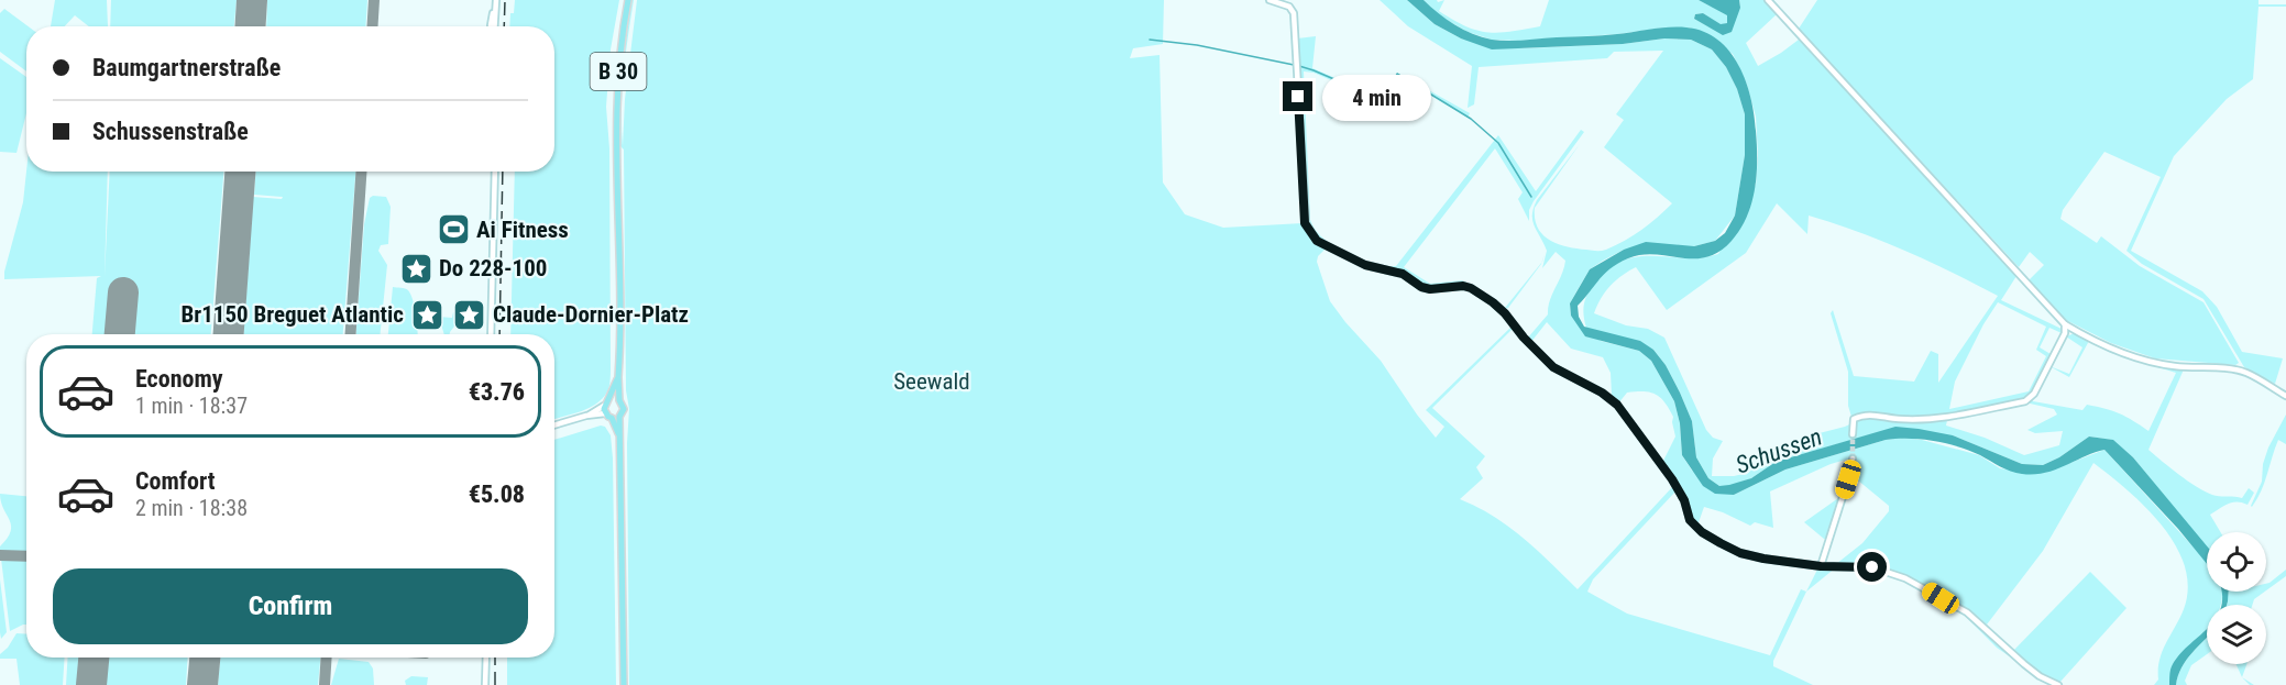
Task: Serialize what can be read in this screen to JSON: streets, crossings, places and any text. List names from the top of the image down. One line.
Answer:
{"streets":{"main road":["B 30"]},"water":["Schussen"],"parks":["Seewald"],"places":{"sports":["Ai Fitness"],"place":["Do 228-100","Br1150 Breguet Atlantic","Claude-Dornier-Platz"]},"page":{"banner":["Baumgartnerstraße","Schussenstraße"],"bubble":"4 min","list":[{"name":"Economy","note":"1 min · 18:37","value":"€3.76"},{"name":"Comfort","note":"2 min · 18:38","value":"€5.08"}],"buttons":"Confirm"}}
